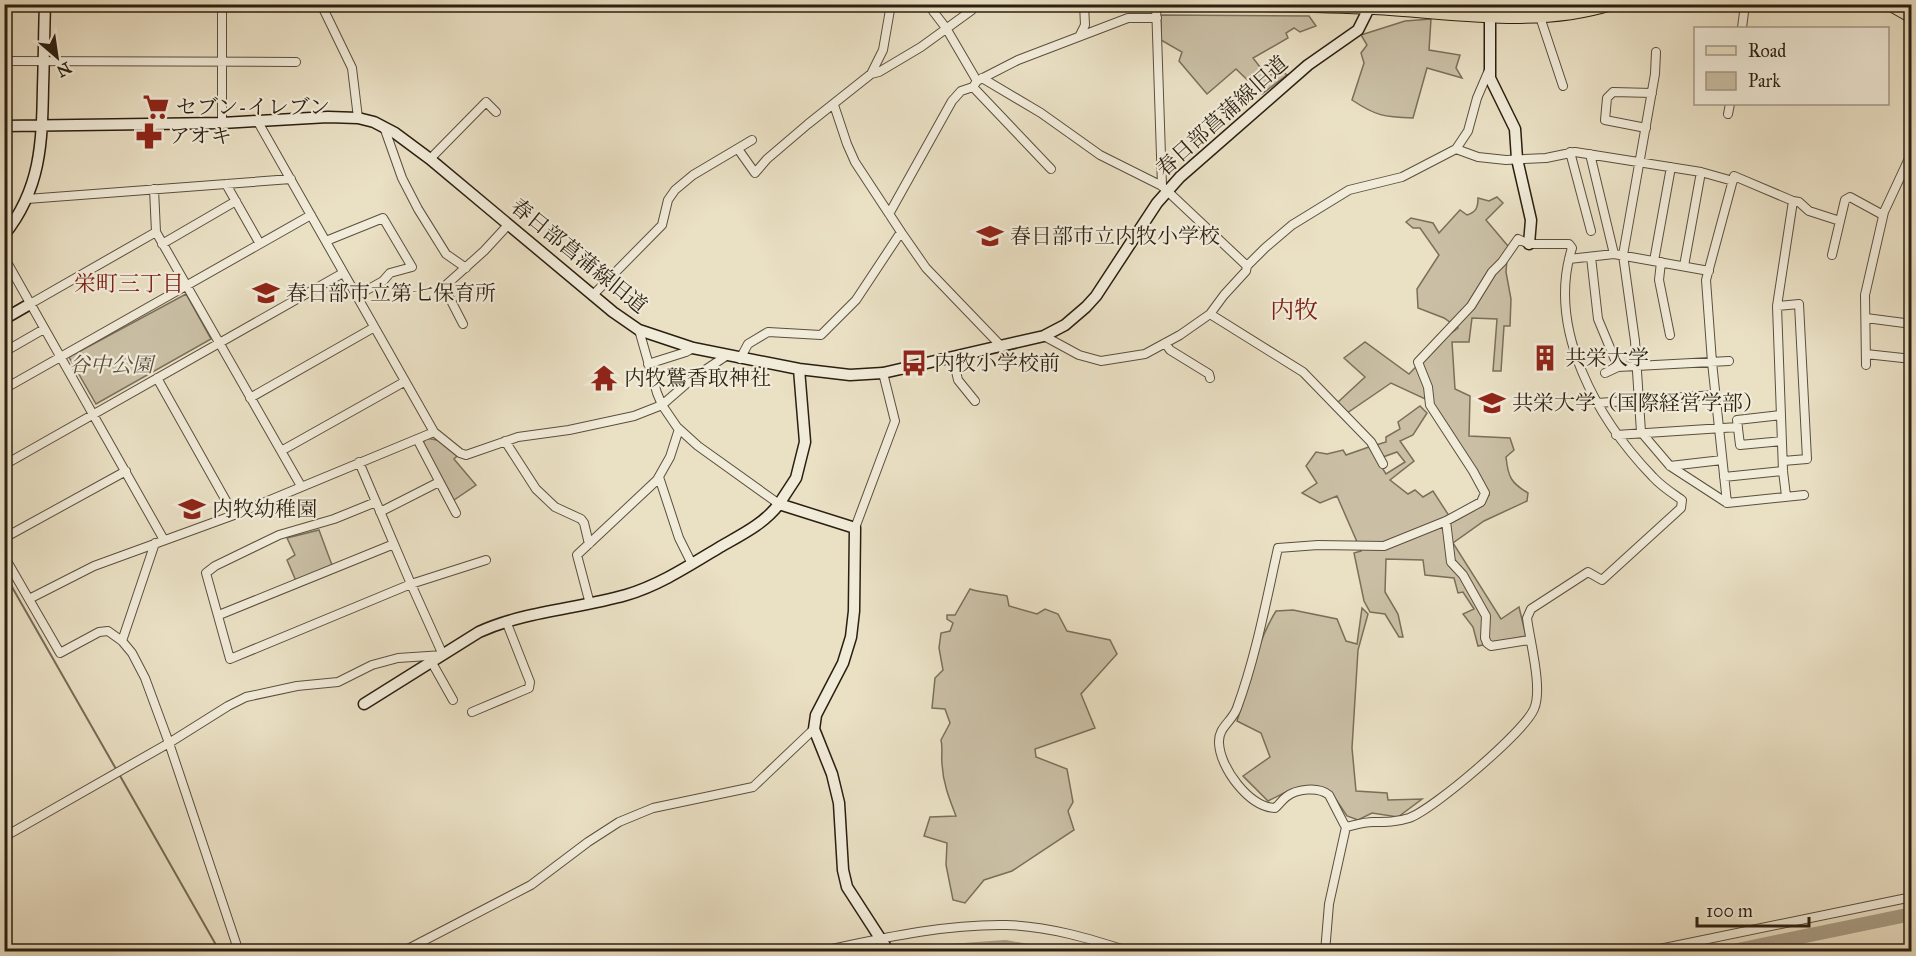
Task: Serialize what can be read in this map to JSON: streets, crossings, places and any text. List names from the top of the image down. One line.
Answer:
{"streets":{"street":["春日部菖蒲線旧道"]},"districts":["栄町三丁目","内牧"],"parks":["谷中公園"],"places":{"supermarket":["セブン-イレブン"],"pharmacy":["アオキ"],"school or university":["春日部市立内牧小学校","春日部市立第七保育所","共栄大学（国際経営学部）","内牧幼稚園"],"building":["共栄大学"],"bus stop":["内牧小学校前"],"temple":["内牧鷲香取神社"]},"legend":["Road","Park"],"scale_bar":"100 m","north":"bottom right"}
